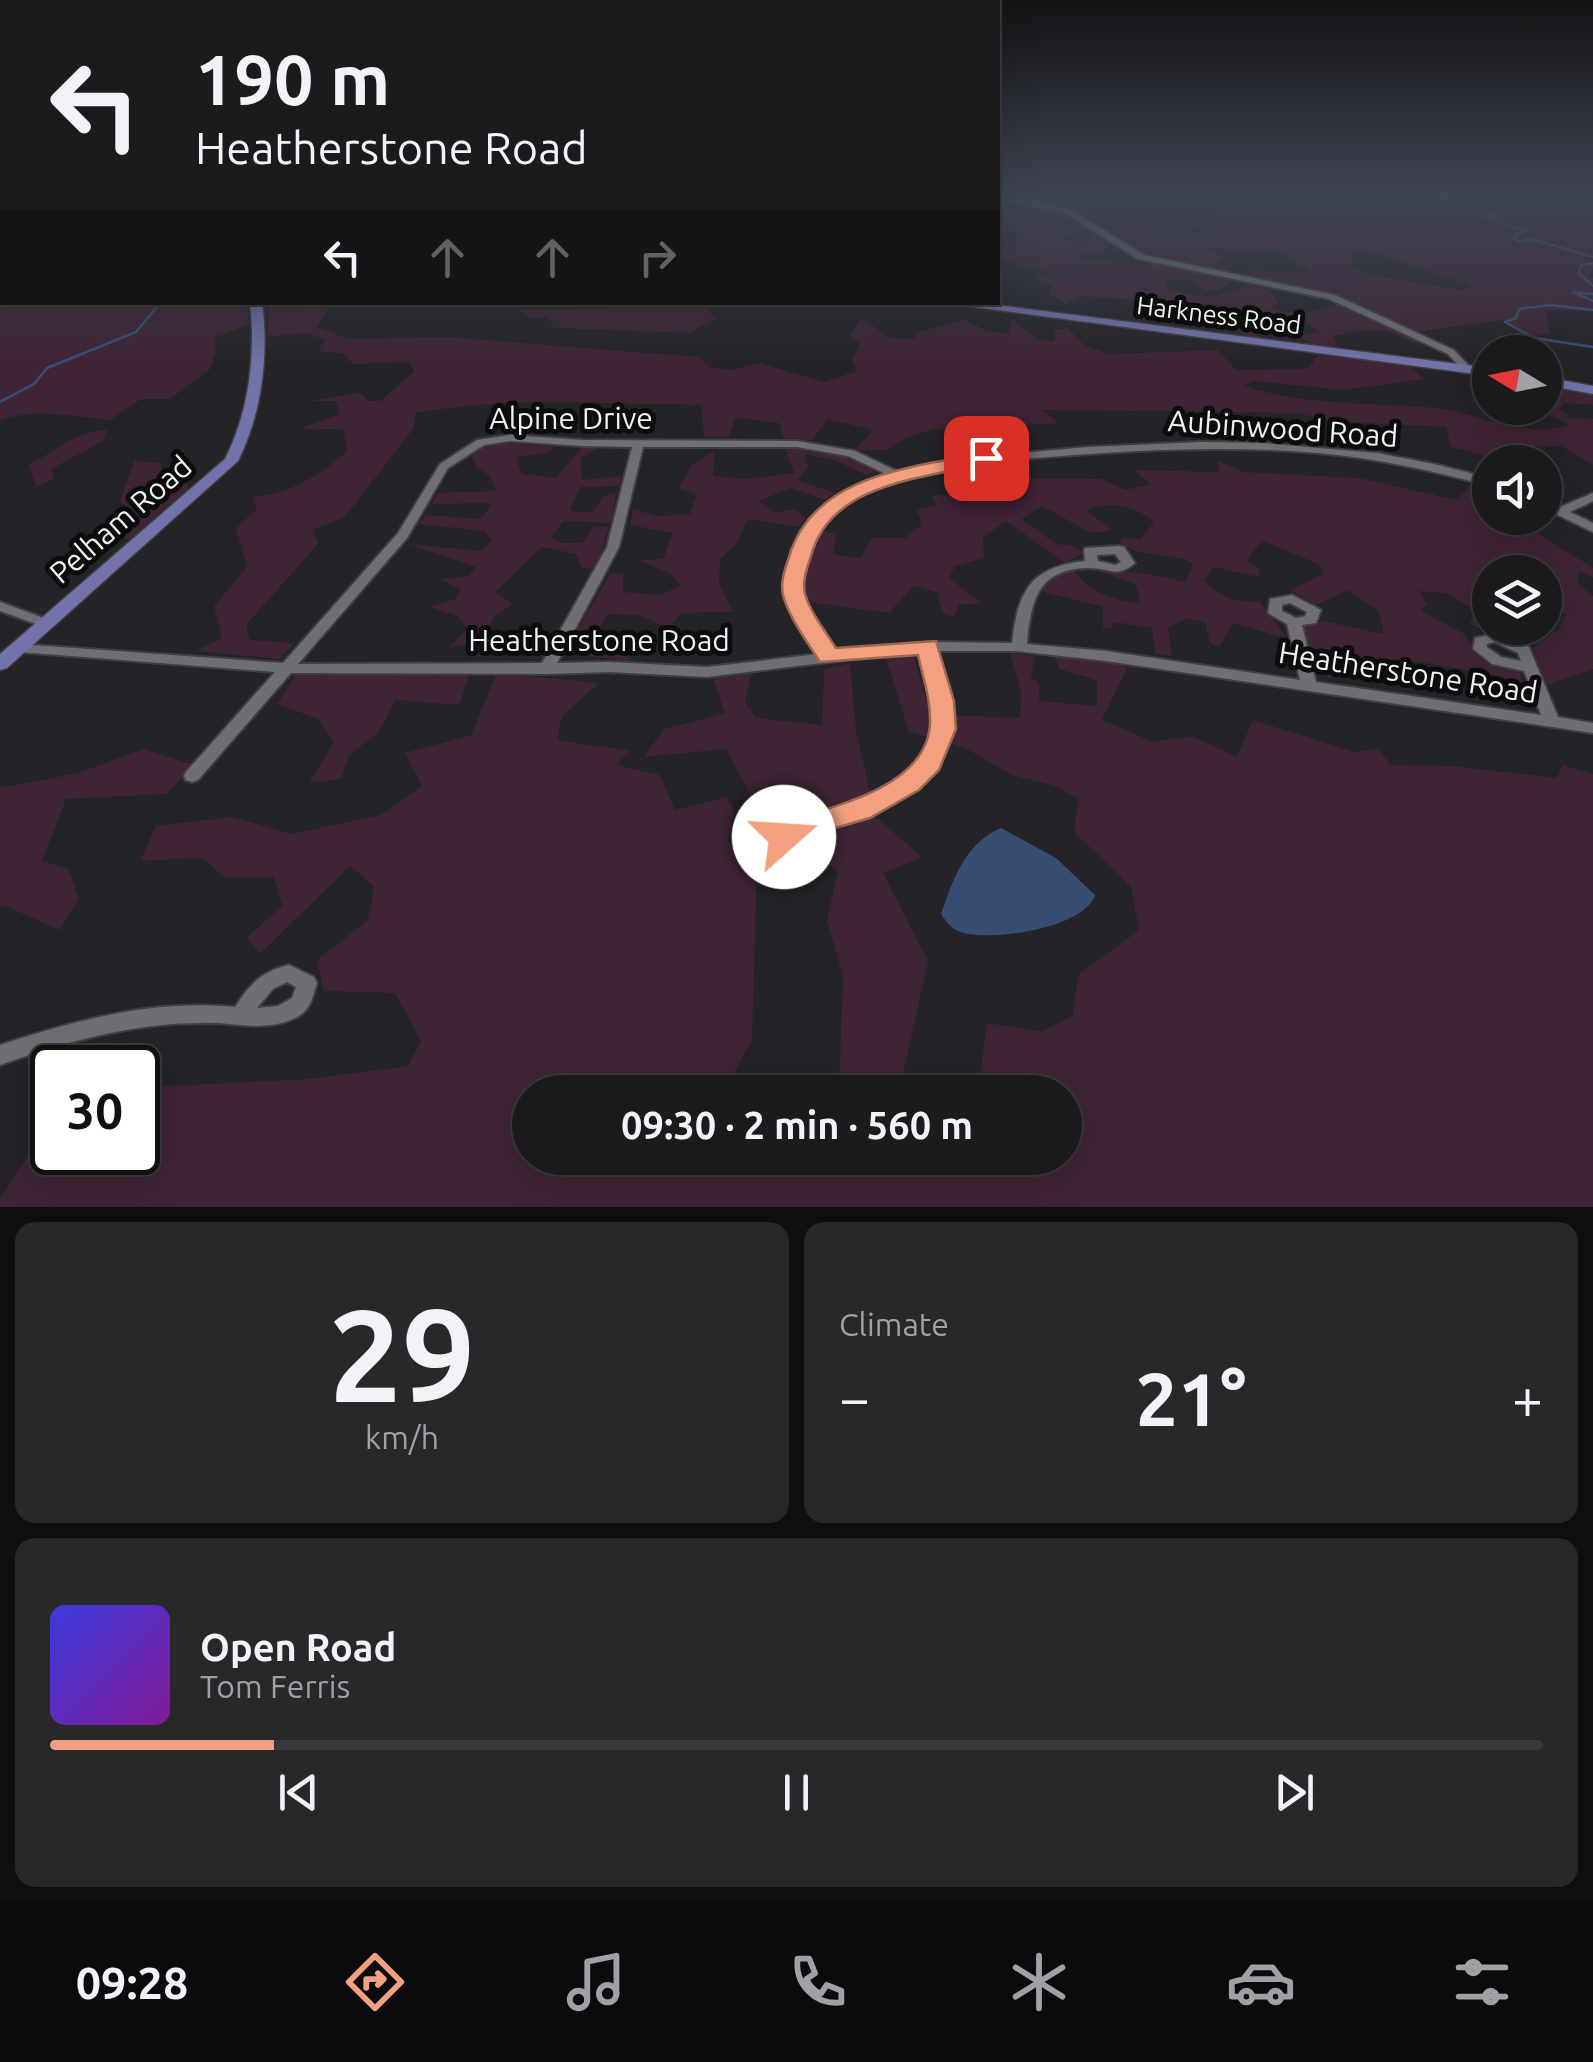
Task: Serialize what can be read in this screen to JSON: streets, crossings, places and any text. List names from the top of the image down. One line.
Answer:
{"streets":{"main road":["Harkness Road","Pelham Road"],"street":["Alpine Drive","Aubinwood Road","Heatherstone Road"]},"crossings":[["Alpine Drive","Aubinwood Road"],["Alpine Drive","Heatherstone Road"],["Aubinwood Road","Heatherstone Road"],["Pelham Road","Heatherstone Road"]],"north":"left","page":{"turn":["190 m","Heatherstone Road"],"limit":"30","trip":"09:30 · 2 min · 560 m","tile":[["29","km/h"],"Climate"],"heat":["−","21°","+"],"song":["Open Road","Tom Ferris"],"tabs":"09:28"}}
